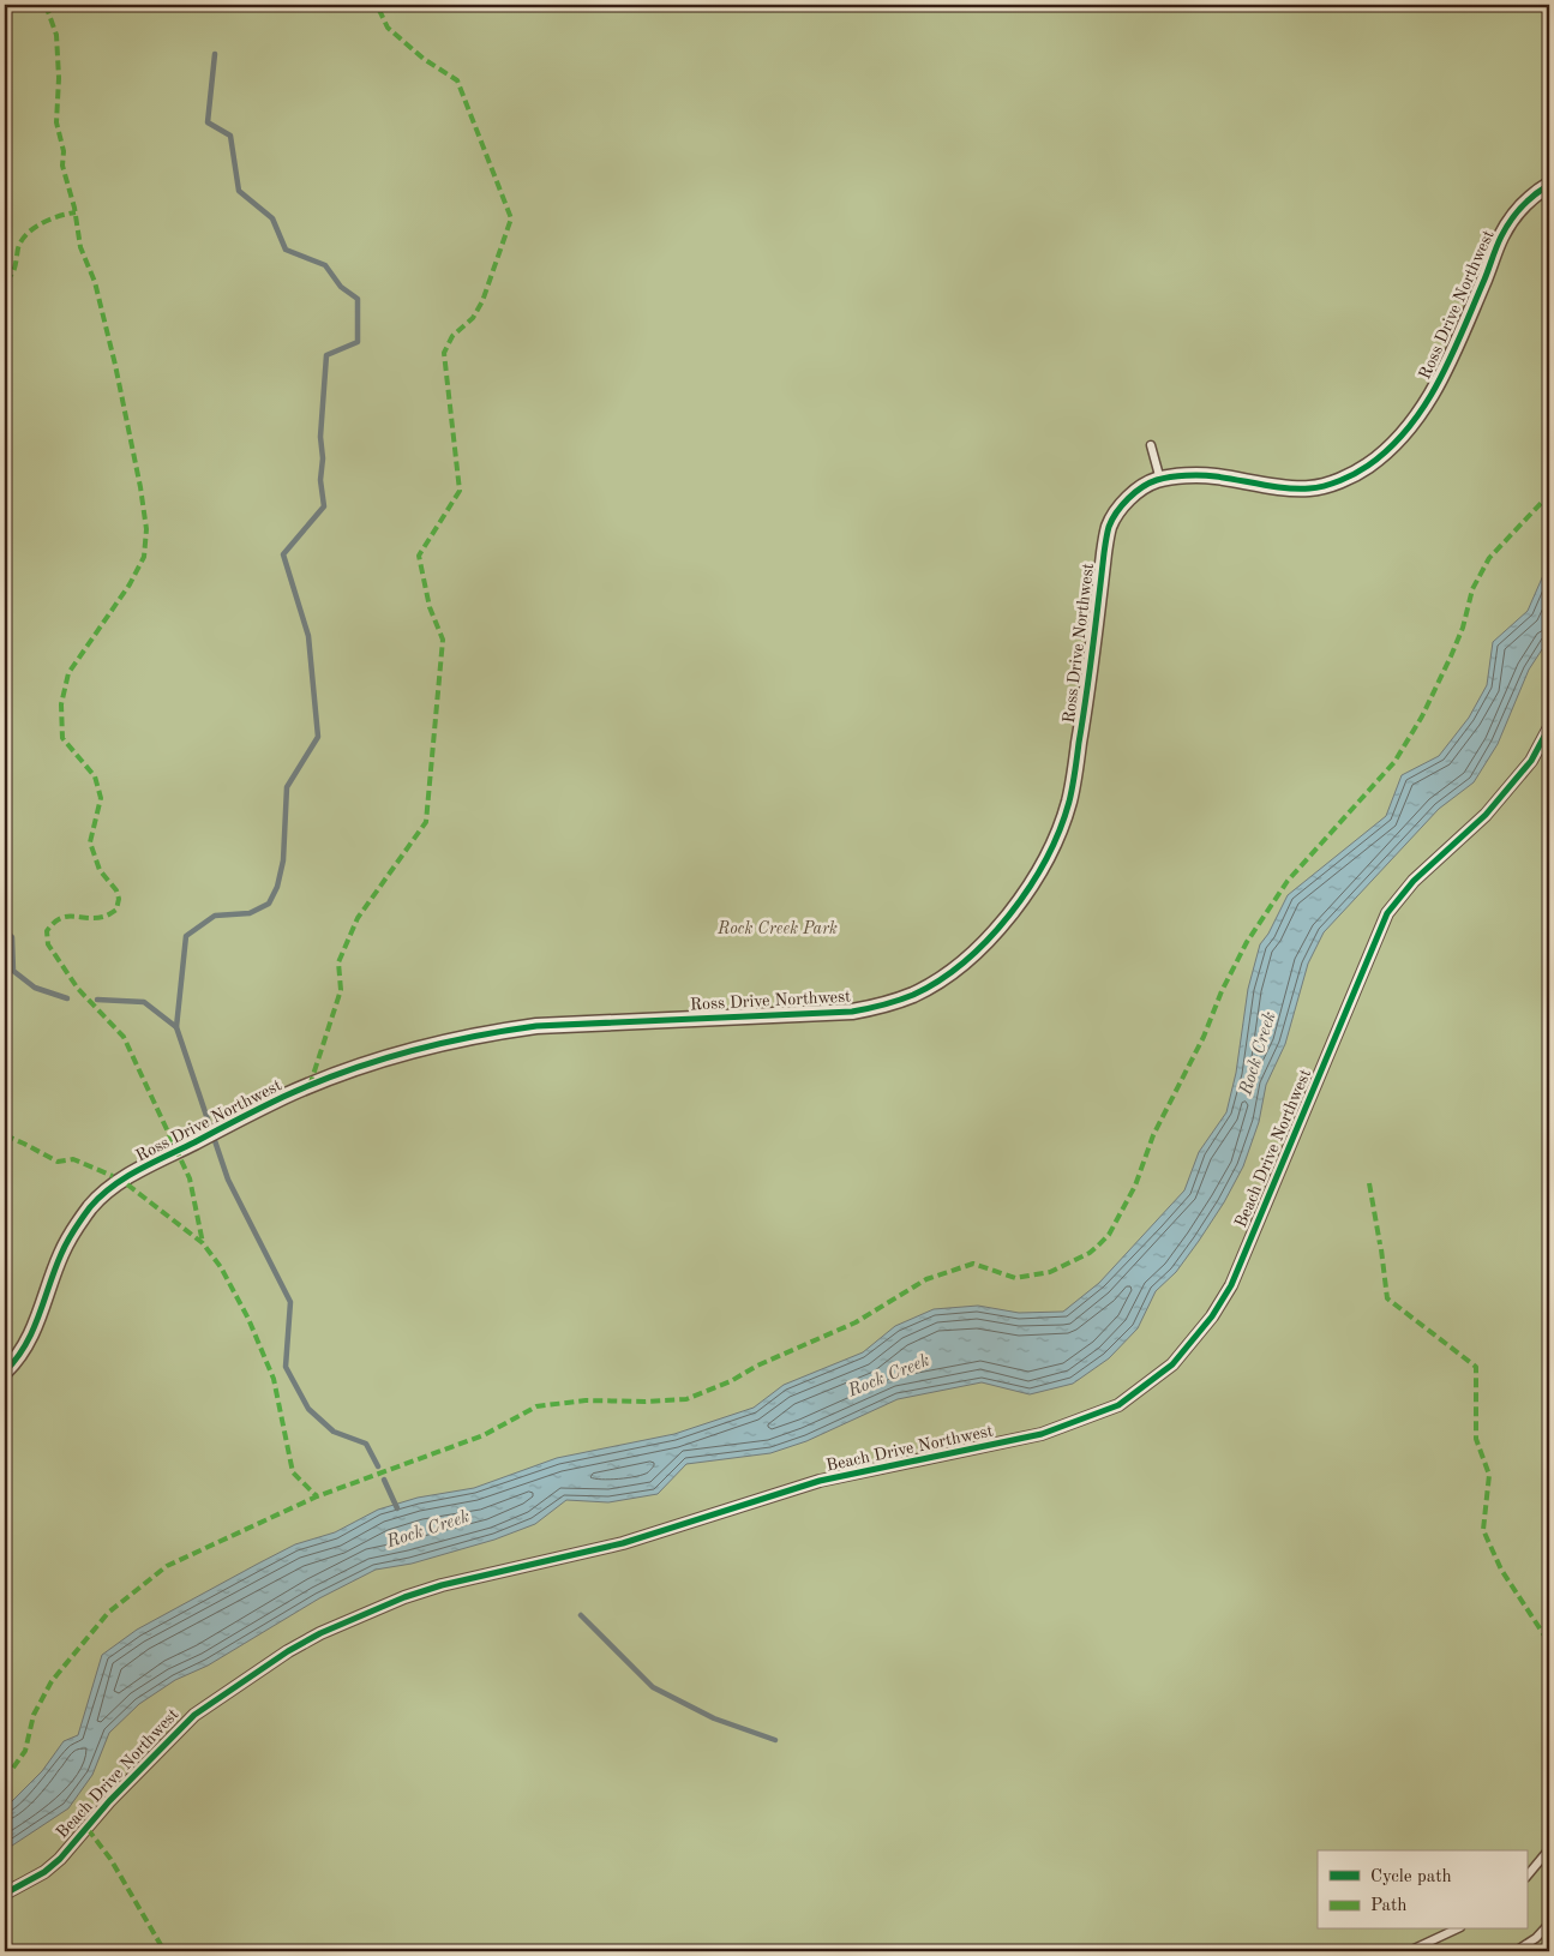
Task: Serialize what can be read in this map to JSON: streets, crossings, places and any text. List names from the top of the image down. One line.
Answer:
{"streets":{"street":["Ross Drive Northwest","Beach Drive Northwest"]},"water":["Rock Creek"],"parks":["Rock Creek Park"],"legend":["Cycle path","Path"]}
